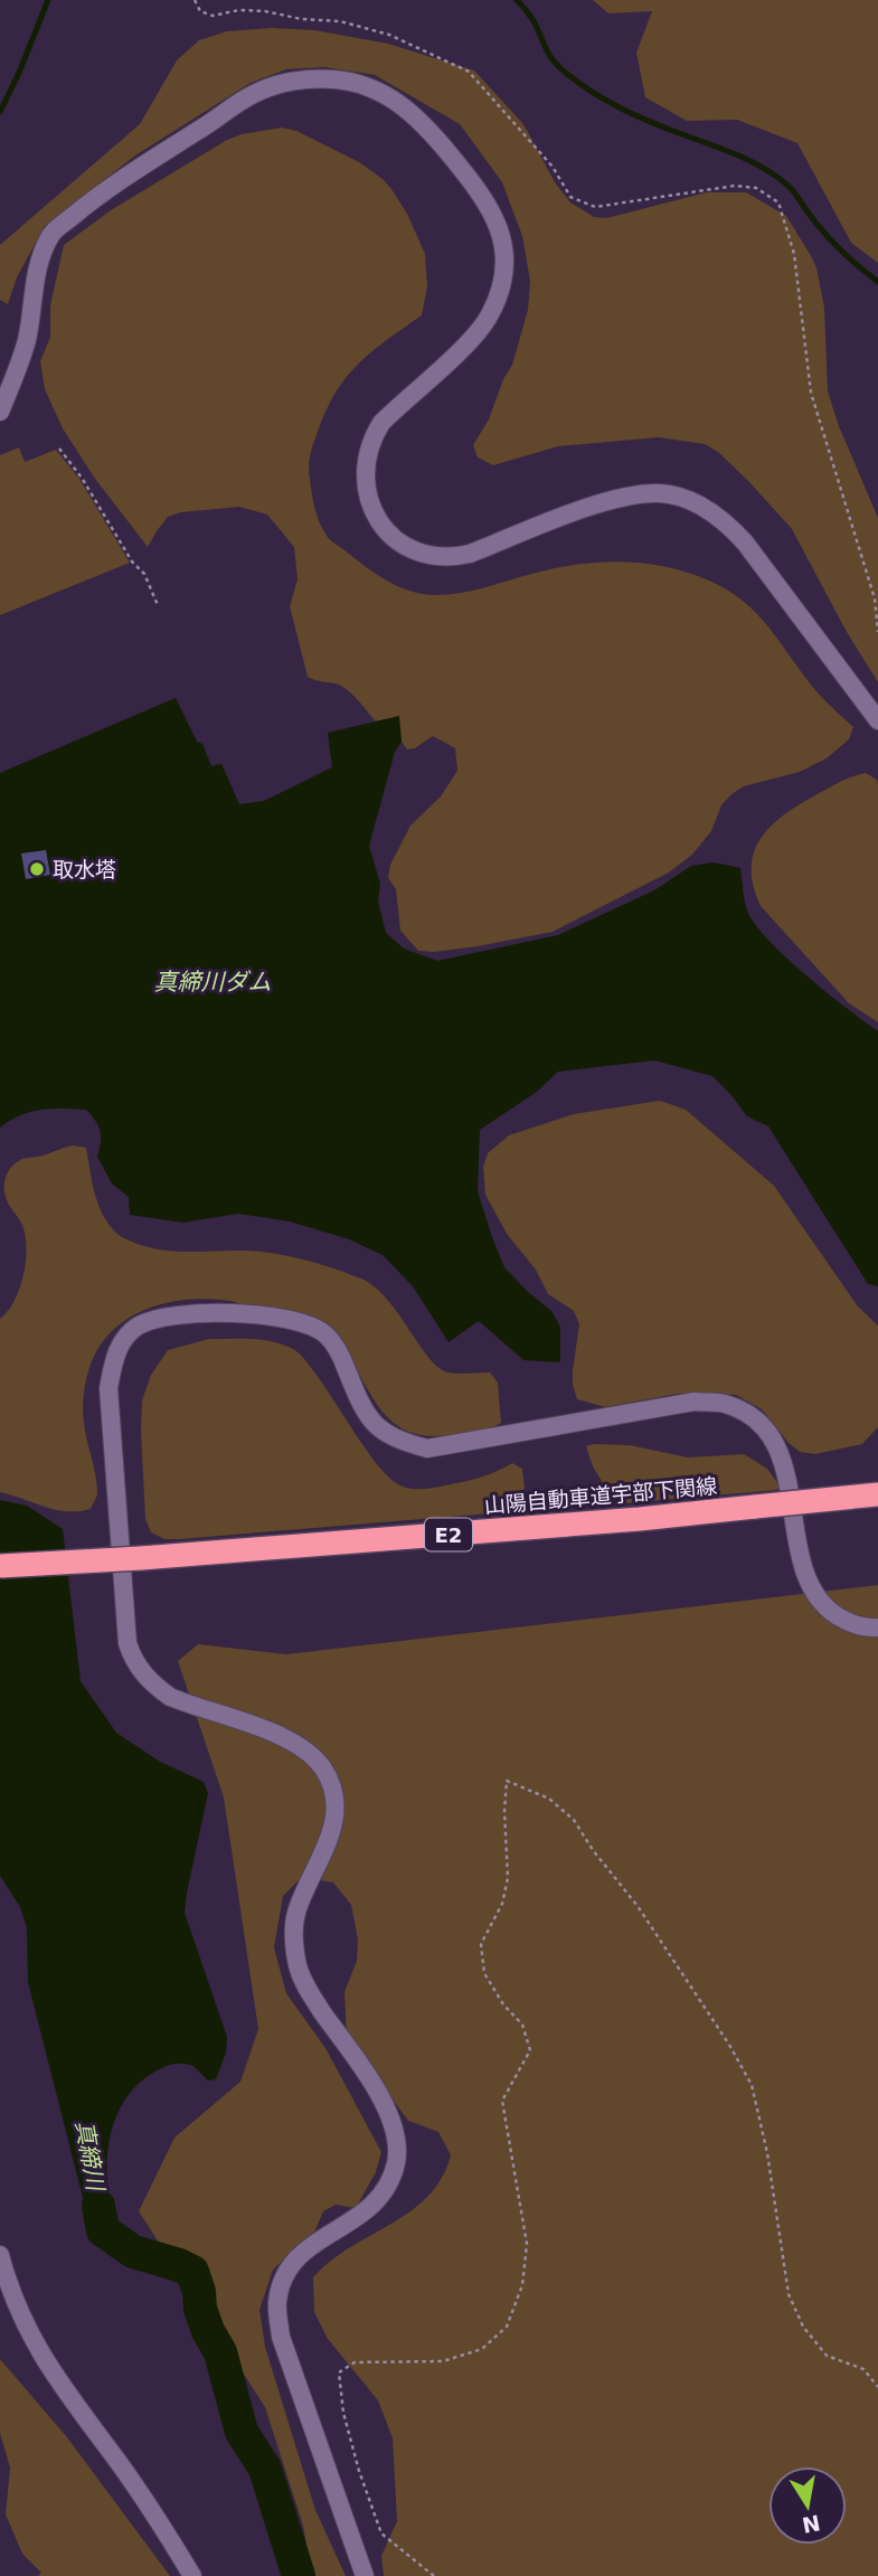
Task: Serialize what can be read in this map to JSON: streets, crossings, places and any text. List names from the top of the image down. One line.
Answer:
{"streets":{"highway":["山陽自動車道宇部下関線","E2"]},"water":["真締川ダム","真締川"],"places":["取水塔"],"north":"bottom"}
